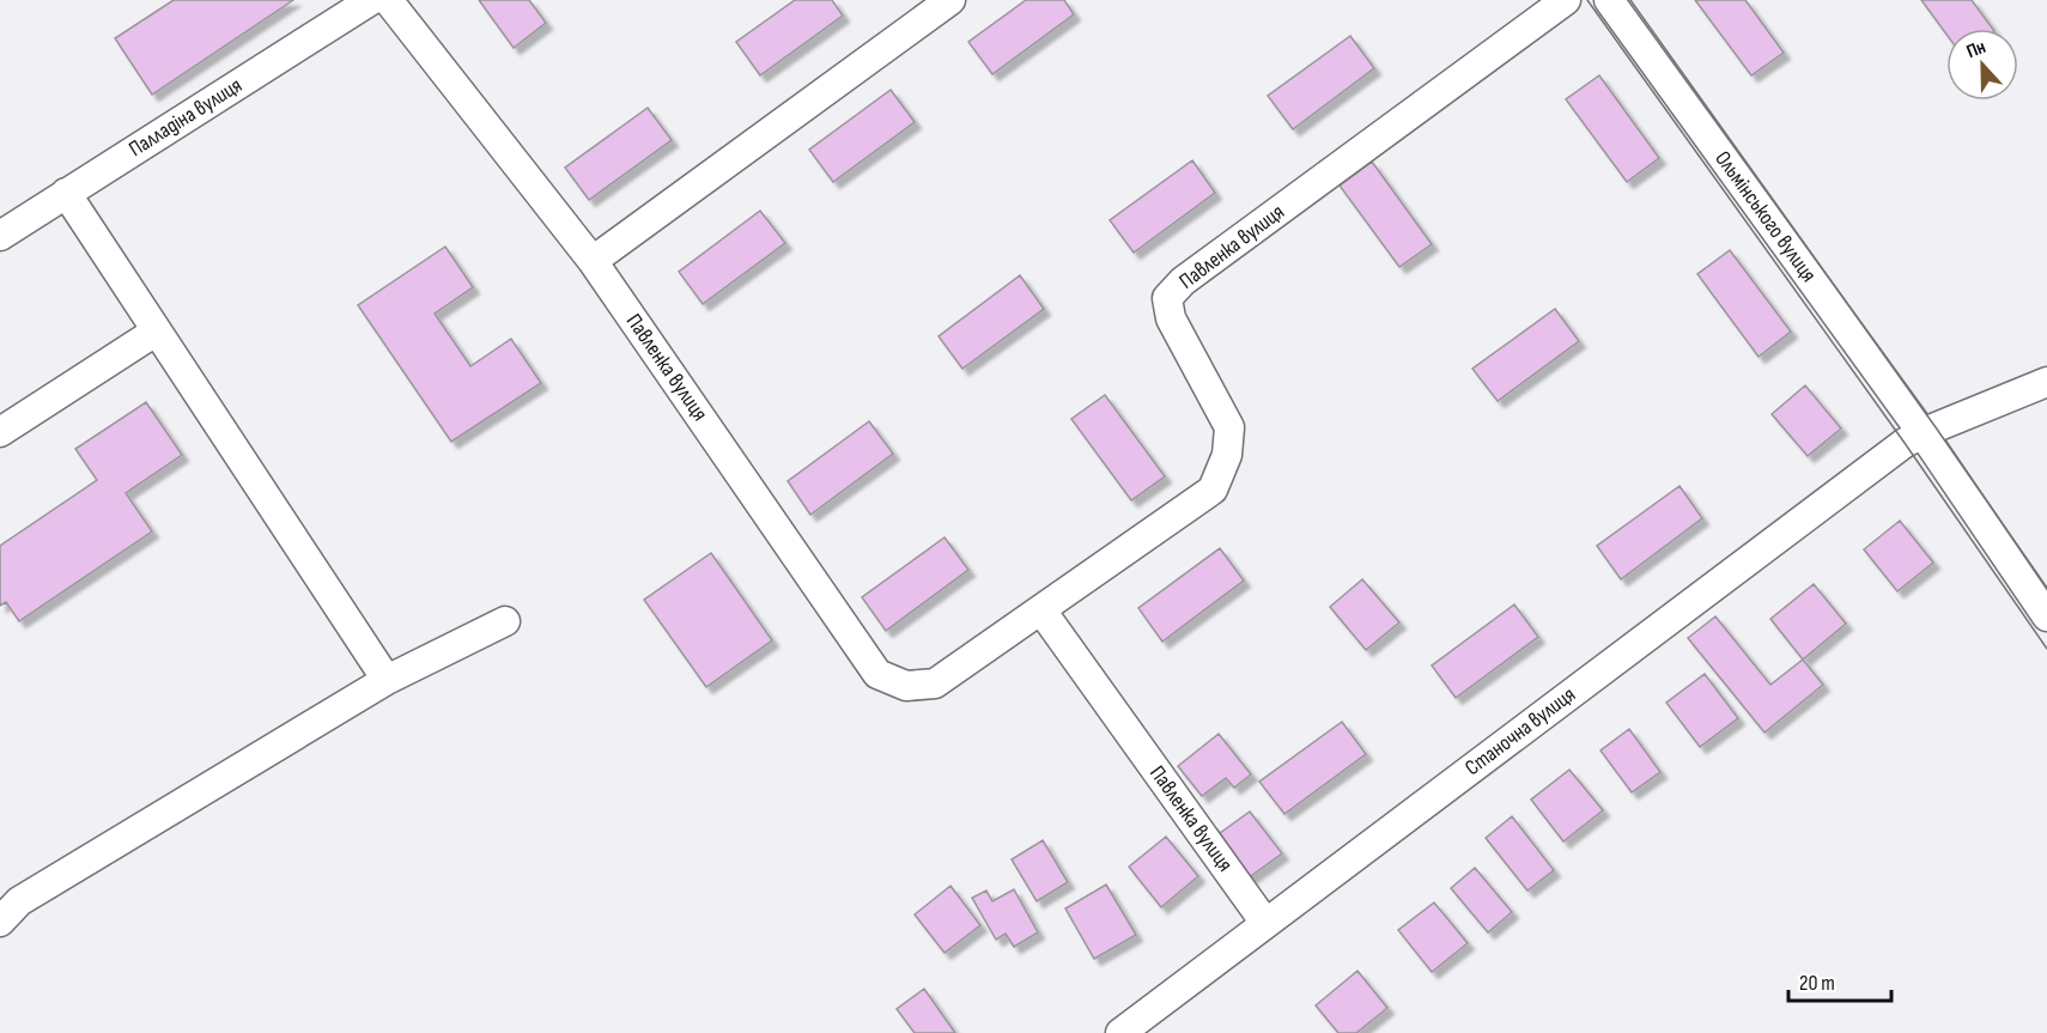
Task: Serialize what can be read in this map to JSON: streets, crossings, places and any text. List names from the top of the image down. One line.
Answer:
{"streets":{"street":["Палладіна вулиця","Ольмінського вулиця","Павленка вулиця","Станочна вулиця"]},"crossings":[["Ольмінського вулиця","Станочна вулиця"],["Павленка вулиця","Станочна вулиця"]],"scale_bar":"20 m","north":"top"}
